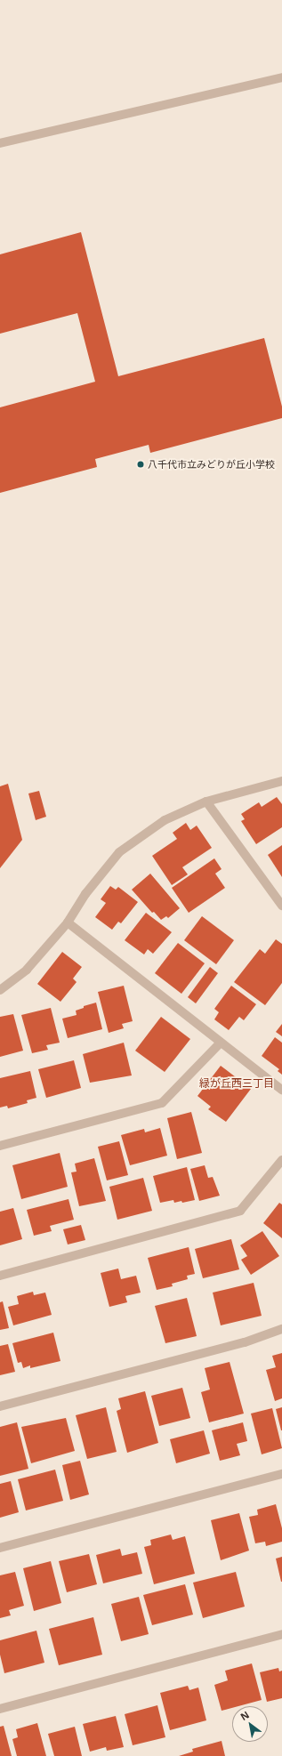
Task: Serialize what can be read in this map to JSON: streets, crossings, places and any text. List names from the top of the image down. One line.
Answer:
{"districts":["緑が丘西三丁目"],"places":["八千代市立みどりが丘小学校"],"north":"top left"}
